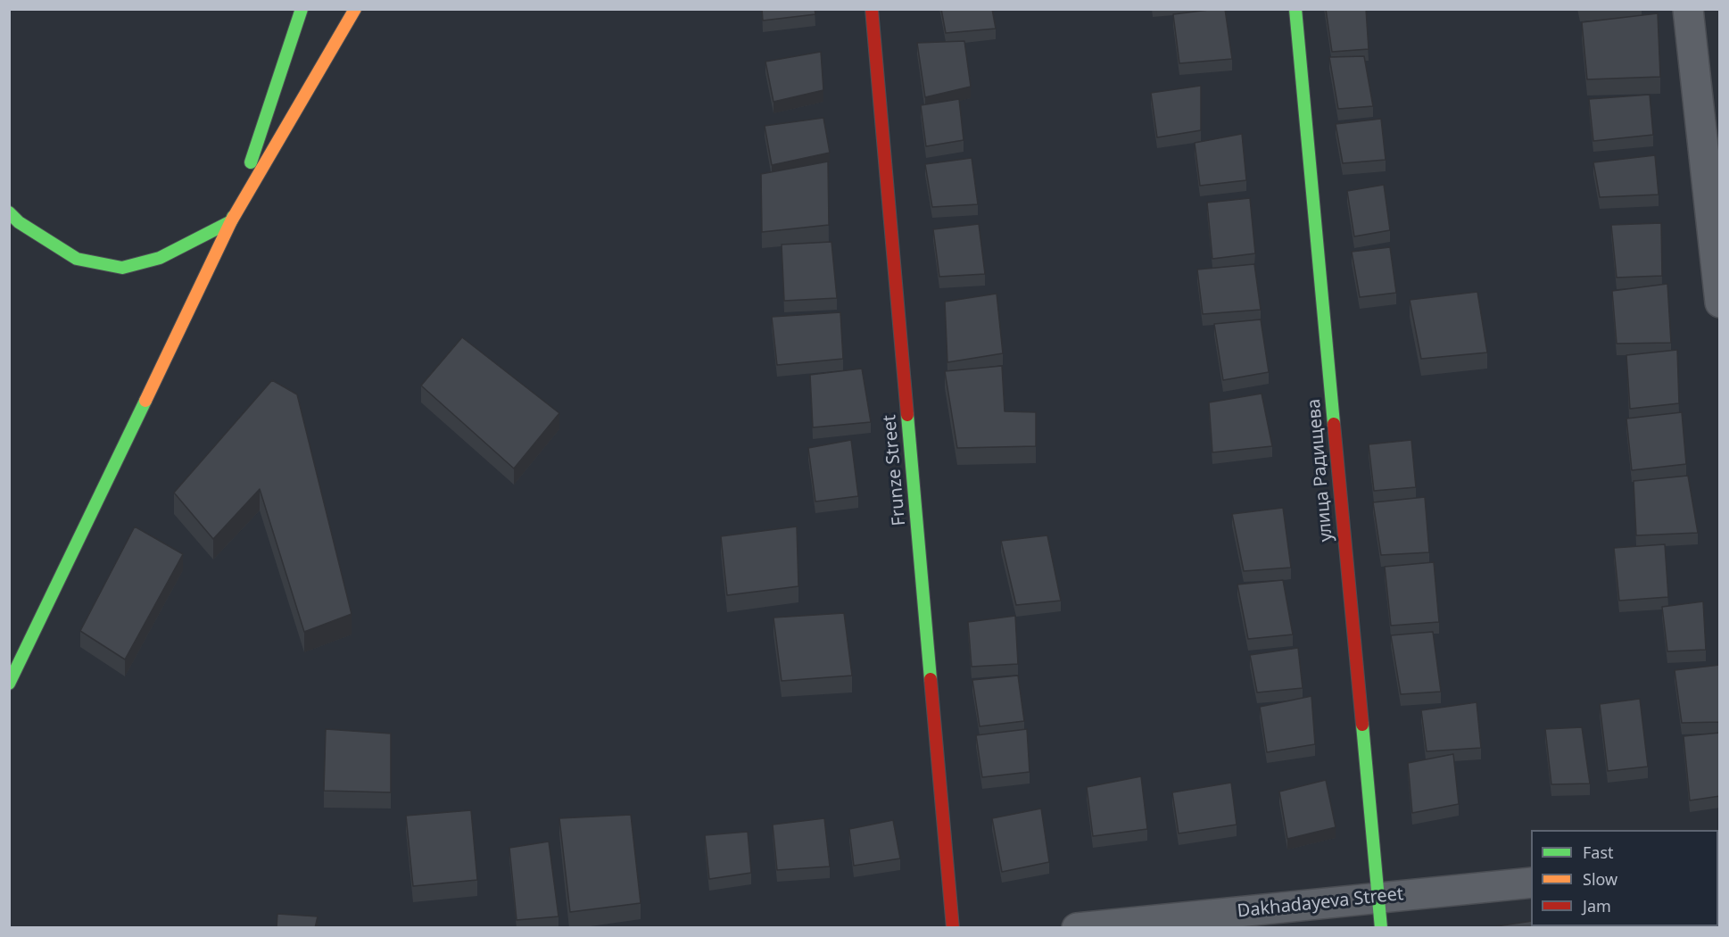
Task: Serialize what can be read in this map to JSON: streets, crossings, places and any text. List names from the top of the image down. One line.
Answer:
{"streets":{"street":["Frunze Street","улица Радищева","Dakhadayeva Street"]},"crossings":[["улица Радищева","Dakhadayeva Street"]],"legend":["Fast","Slow","Jam"]}
